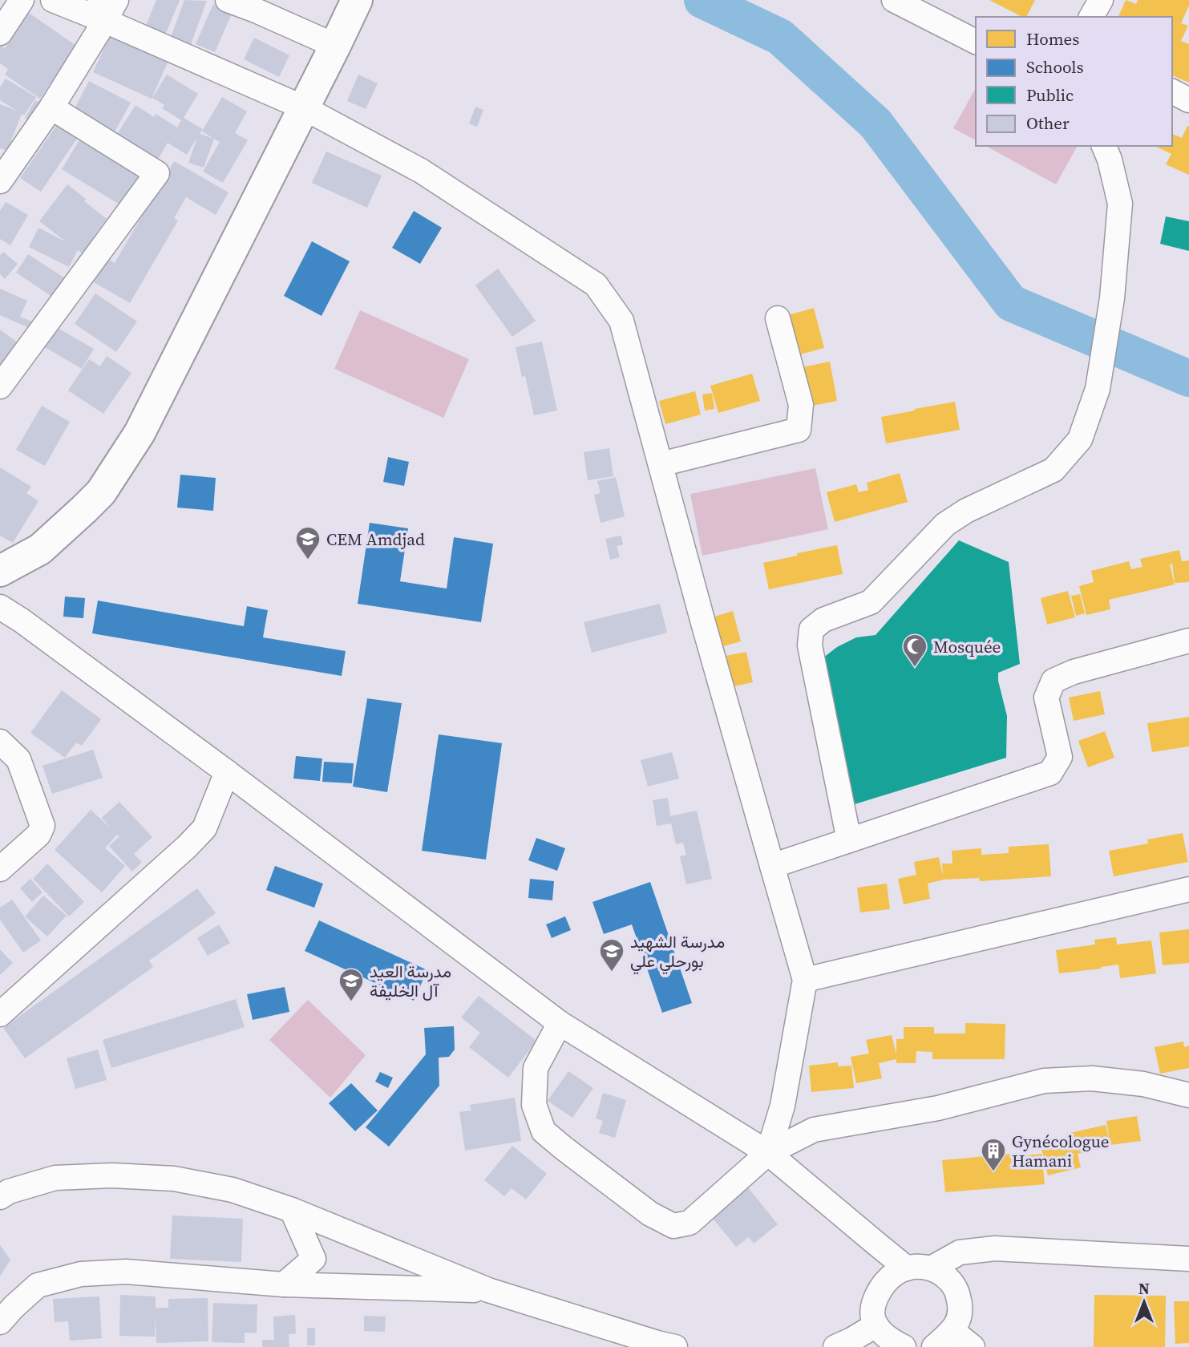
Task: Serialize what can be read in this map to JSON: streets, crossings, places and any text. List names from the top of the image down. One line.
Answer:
{"places":{"school or university":["CEM Amdjad","مدرسة الشهيد بورحلي علي","مدرسة العيد آل الخليفة"],"mosque":["Mosquée"],"building":["Gynécologue Hamani"]},"legend":["Homes","Schools","Public","Other"],"north":"top"}
